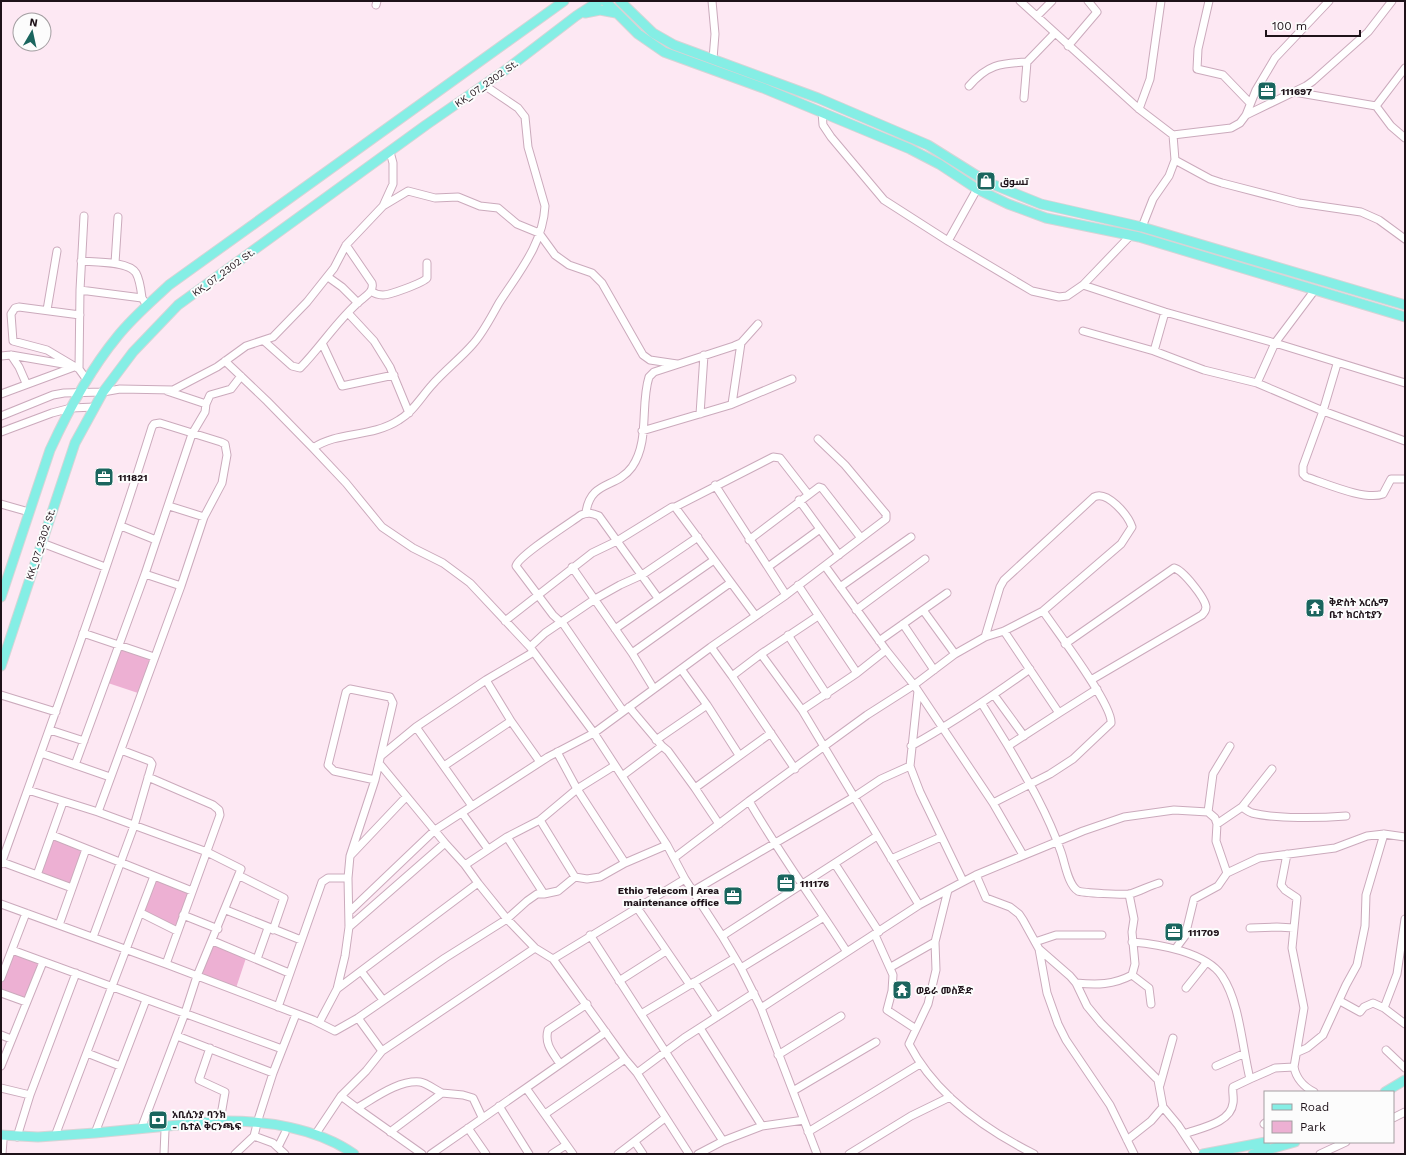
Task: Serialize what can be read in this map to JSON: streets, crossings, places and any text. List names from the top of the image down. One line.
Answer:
{"streets":{"main road":["KK_07_2302 St."]},"places":{"office":["111697","111821","111176","Ethio Telecom | Area maintenance office","111709"],"shop":["تسوق"],"temple":["ቅድስት አርሴማ ቤተ ክርስቲያን","ወይራ መስጅድ"],"bank":["አቢሲንያ ባንክ - ቤተል ቅርንጫፍ"]},"legend":["Road","Park"],"scale_bar":"100 m","north":"top"}
